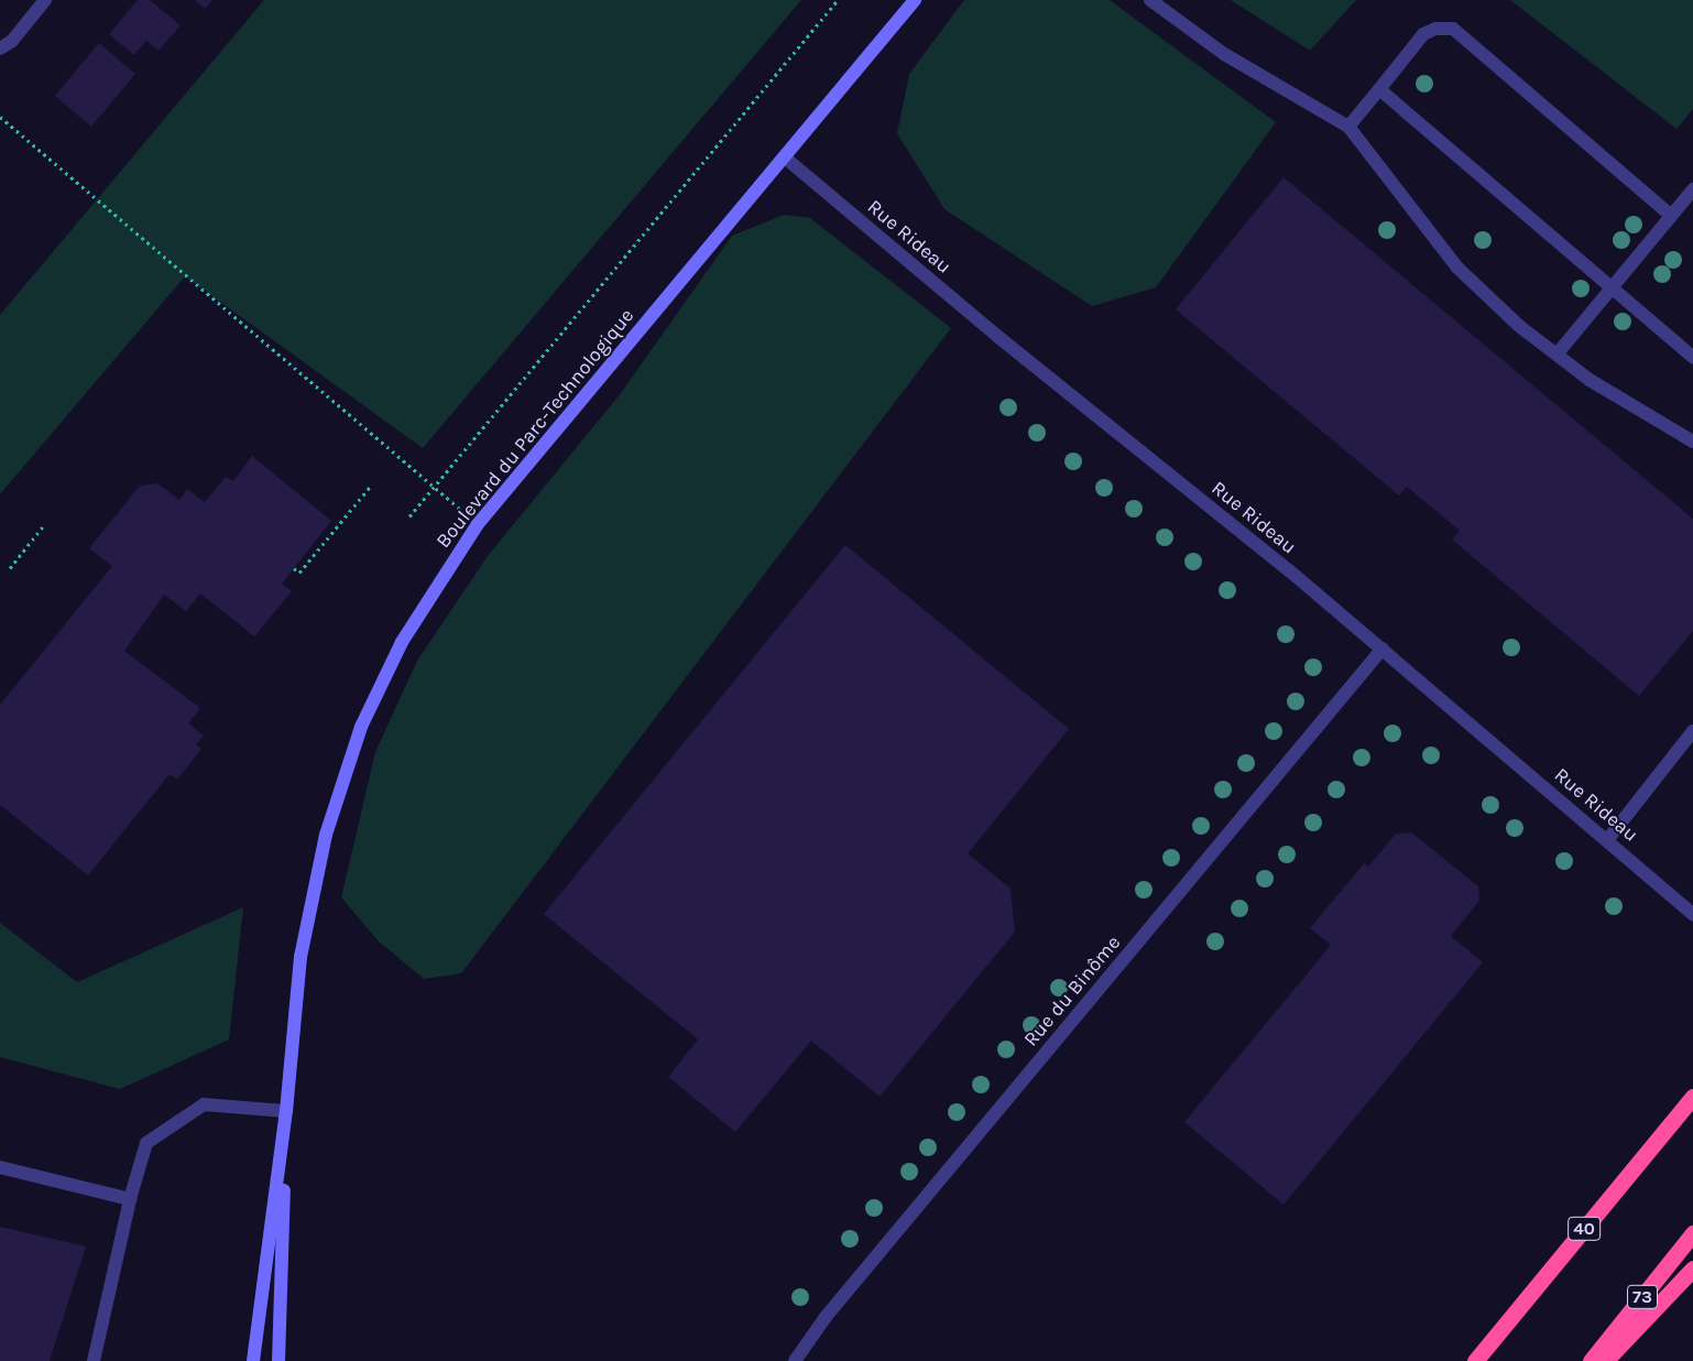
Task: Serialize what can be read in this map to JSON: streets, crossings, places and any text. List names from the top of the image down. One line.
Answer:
{"streets":{"highway":["40","73"],"street":["Rue Rideau","Boulevard du Parc-Technologique","Rue du Binôme"]},"crossings":[["Rue Rideau","Boulevard du Parc-Technologique"],["Rue Rideau","Rue du Binôme"]]}
